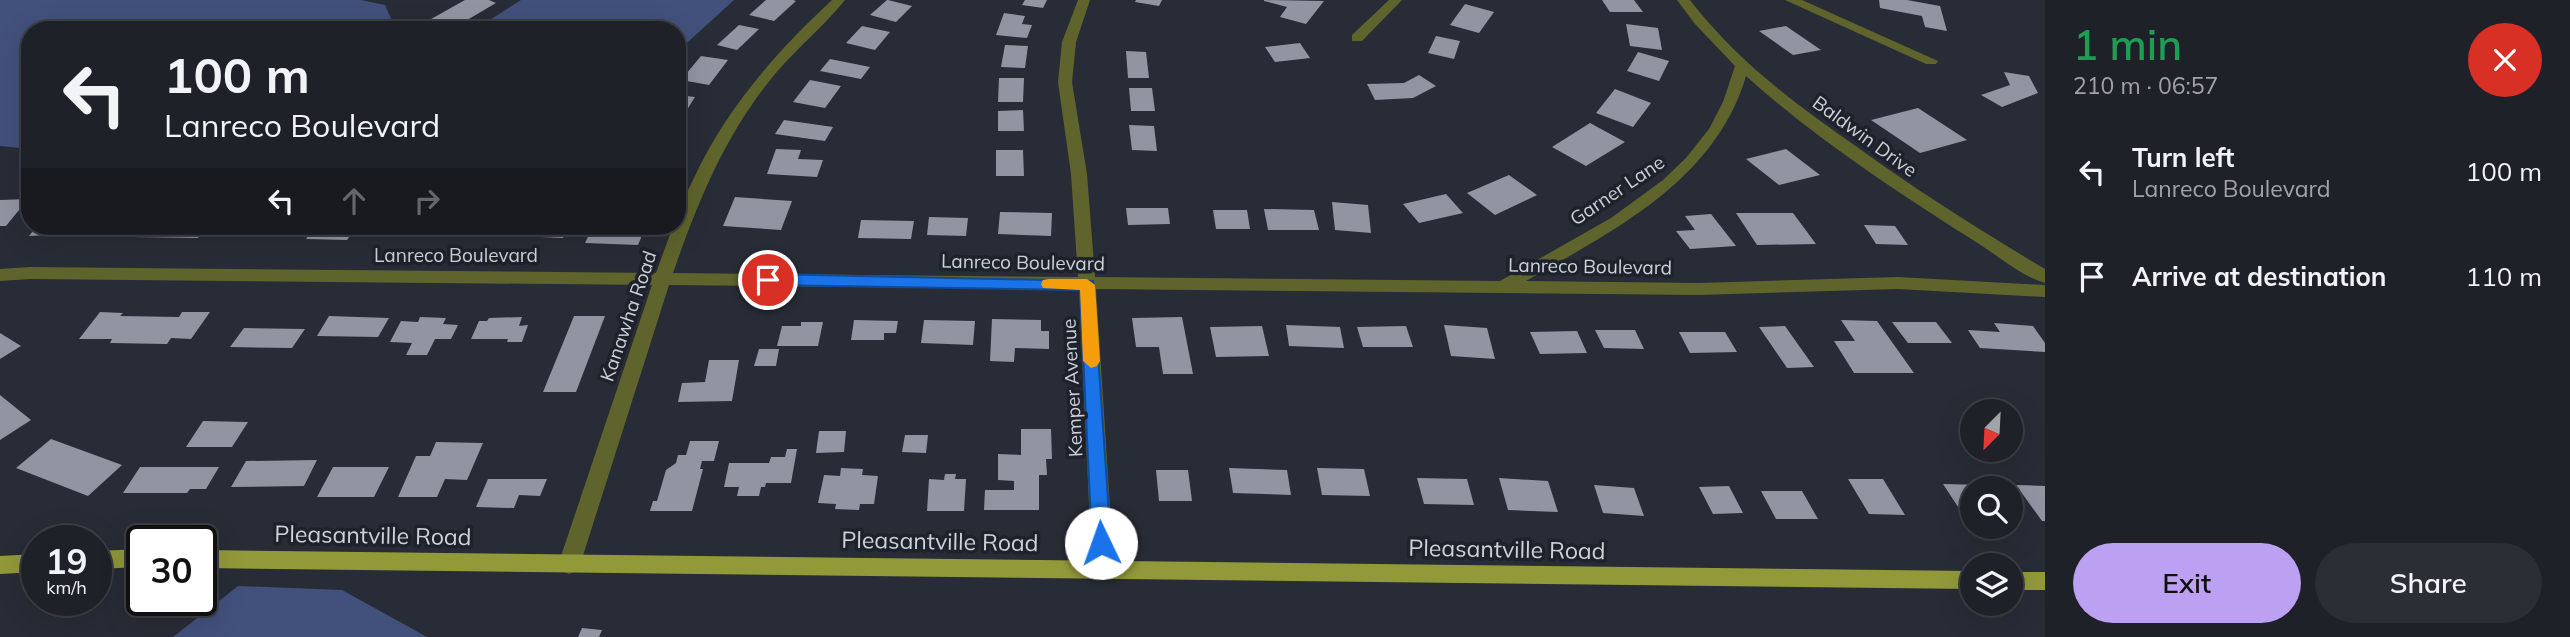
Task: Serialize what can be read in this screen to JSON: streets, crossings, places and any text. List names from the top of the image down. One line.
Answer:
{"streets":{"main road":["Pleasantville Road"],"street":["Baldwin Drive","Garner Lane","Lanreco Boulevard","Kanawha Road","Kemper Avenue"]},"crossings":[["Baldwin Drive","Garner Lane"],["Garner Lane","Lanreco Boulevard"],["Lanreco Boulevard","Kanawha Road"],["Lanreco Boulevard","Kemper Avenue"],["Kanawha Road","Pleasantville Road"],["Kemper Avenue","Pleasantville Road"]],"north":"bottom left","page":{"heading":["1 min","210 m · 06:57"],"turn":["100 m","Lanreco Boulevard"],"list":[{"name":"Turn left","note":"Lanreco Boulevard","value":"100 m"},{"name":"Arrive at destination","value":"110 m"}],"speed":"19 km/h","limit":"30","buttons":["Exit","Share"]}}
